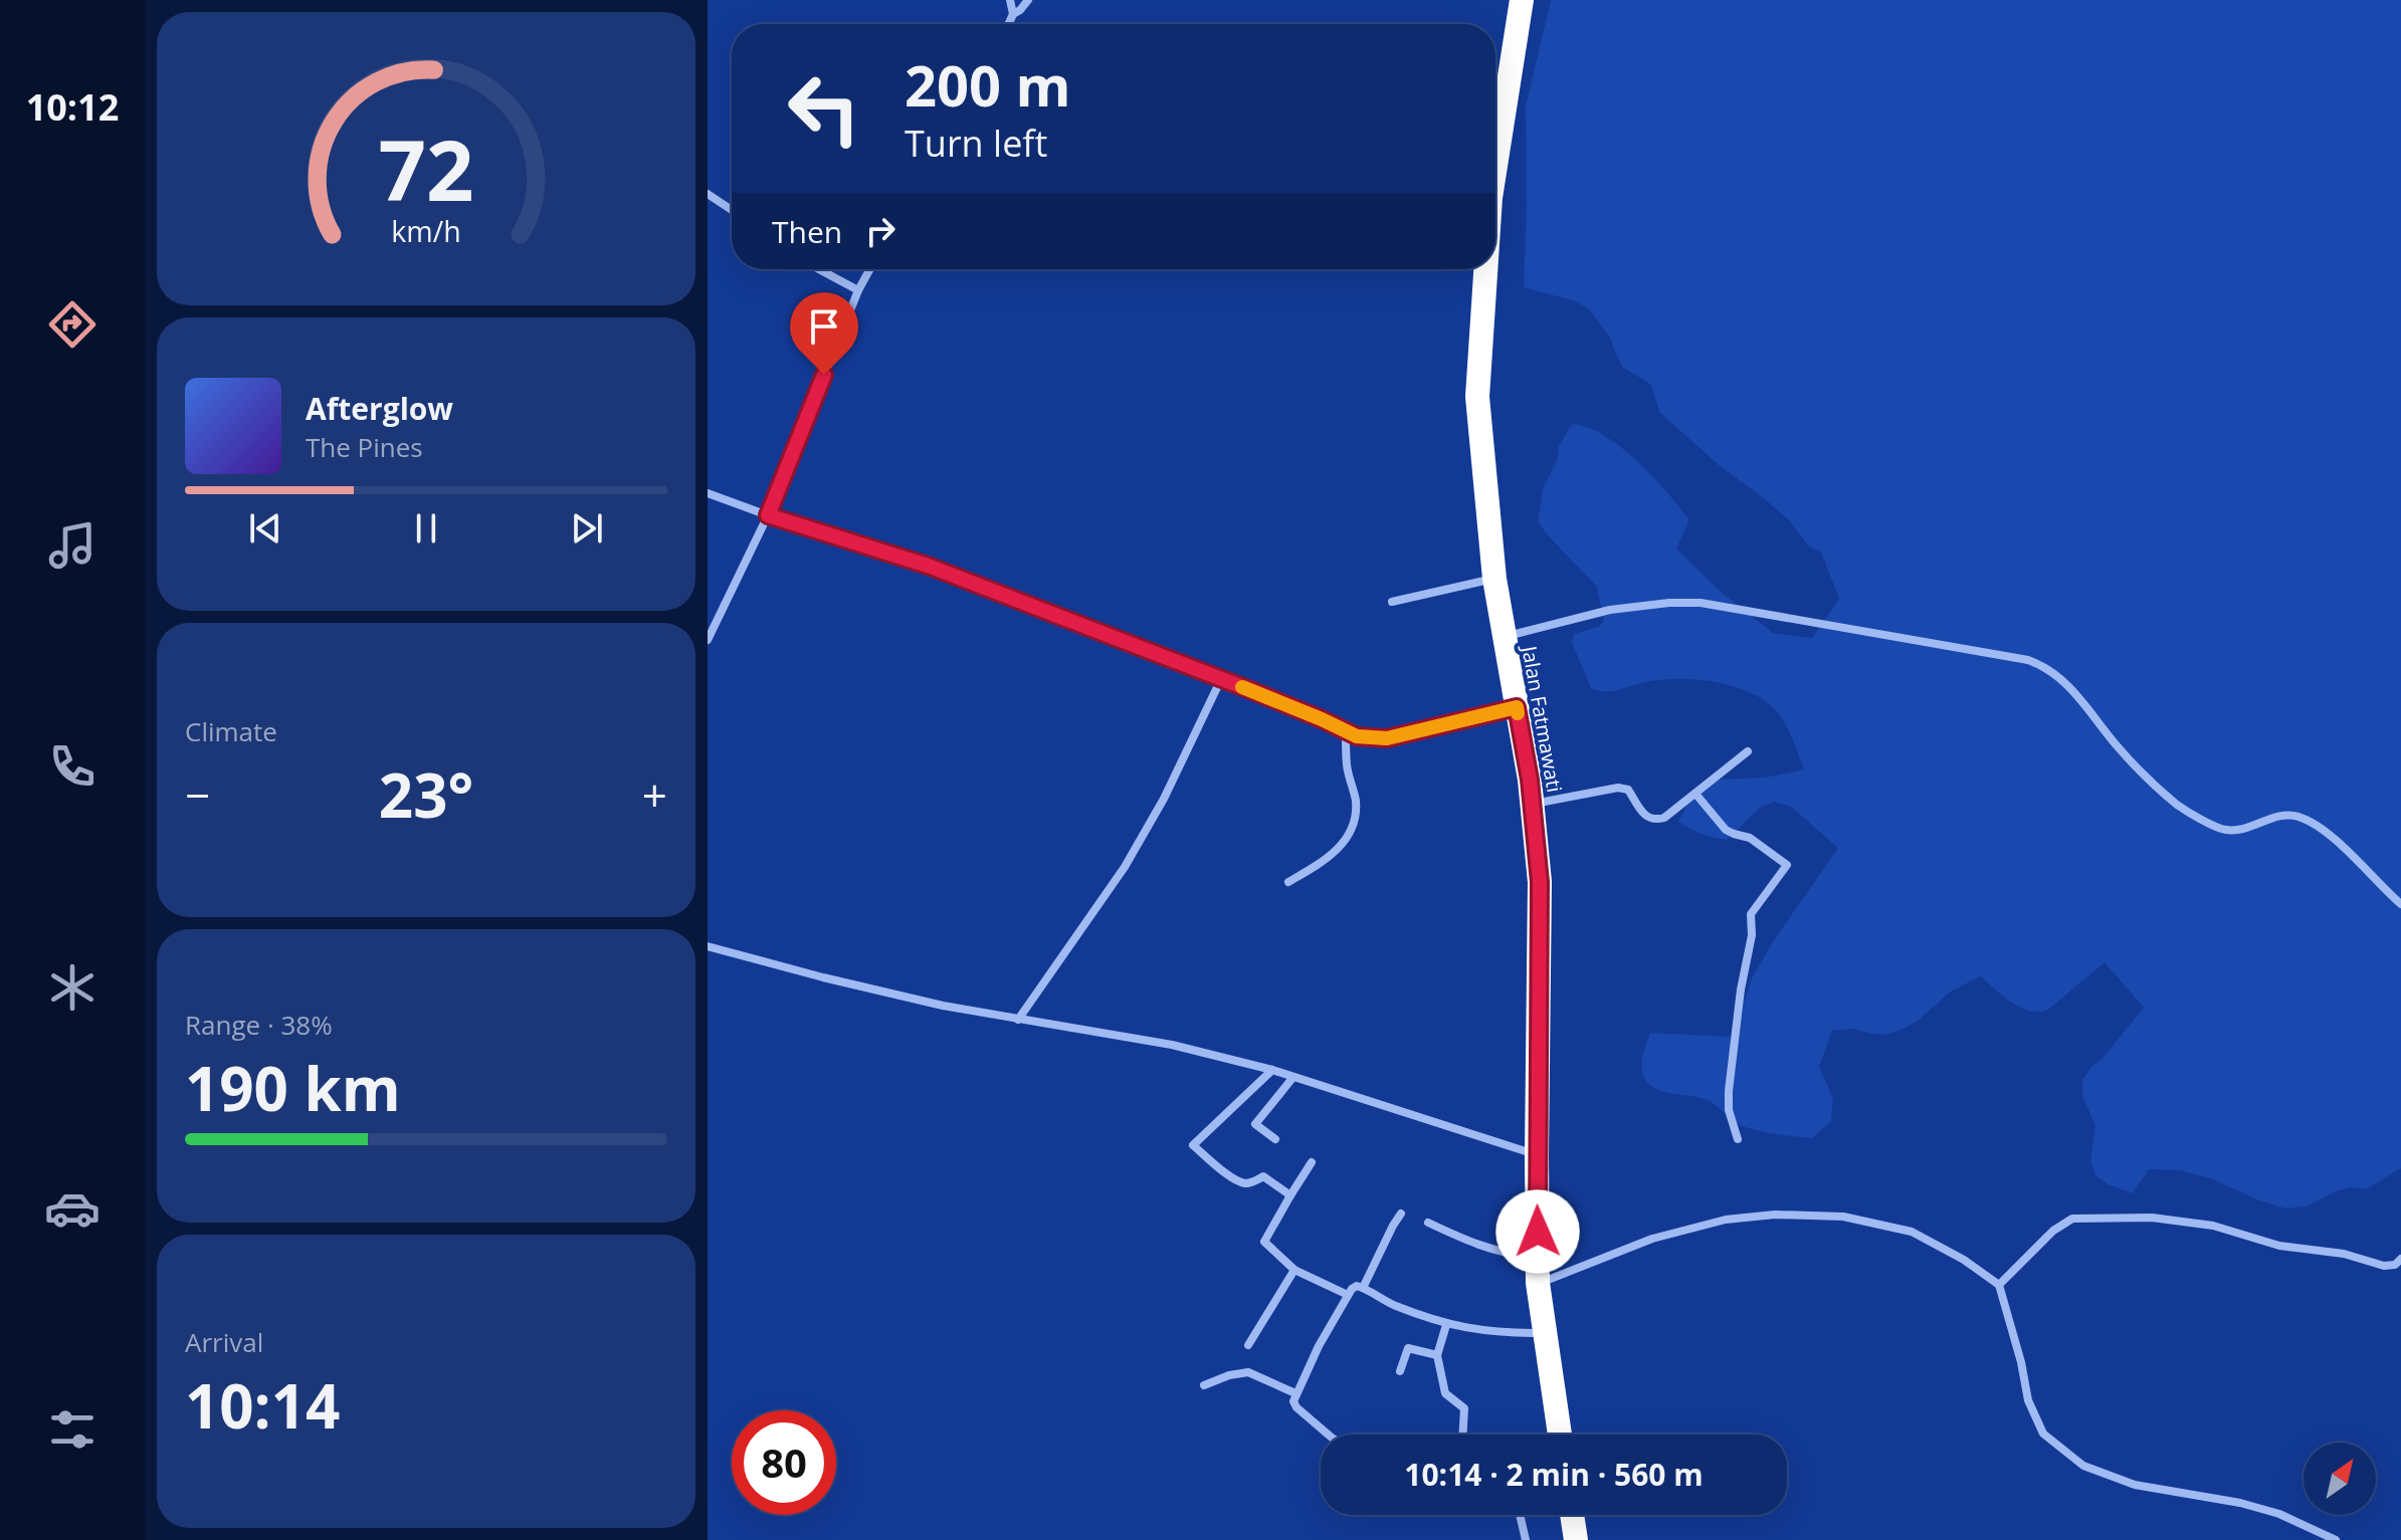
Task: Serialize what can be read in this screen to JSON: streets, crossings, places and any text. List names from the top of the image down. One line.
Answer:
{"streets":{"highway":["Jalan Fatmawati"]},"north":"top right","page":{"tabs":"10:12","turn":["200 m","Turn left"],"then":"Then","song":["Afterglow","The Pines"],"tile":["Climate",["Range · 38%","190 km"],["Arrival","10:14"]],"heat":["−","23°","+"],"limit":"80","trip":"10:14 · 2 min · 560 m","gauge":["72","km/h"]}}
